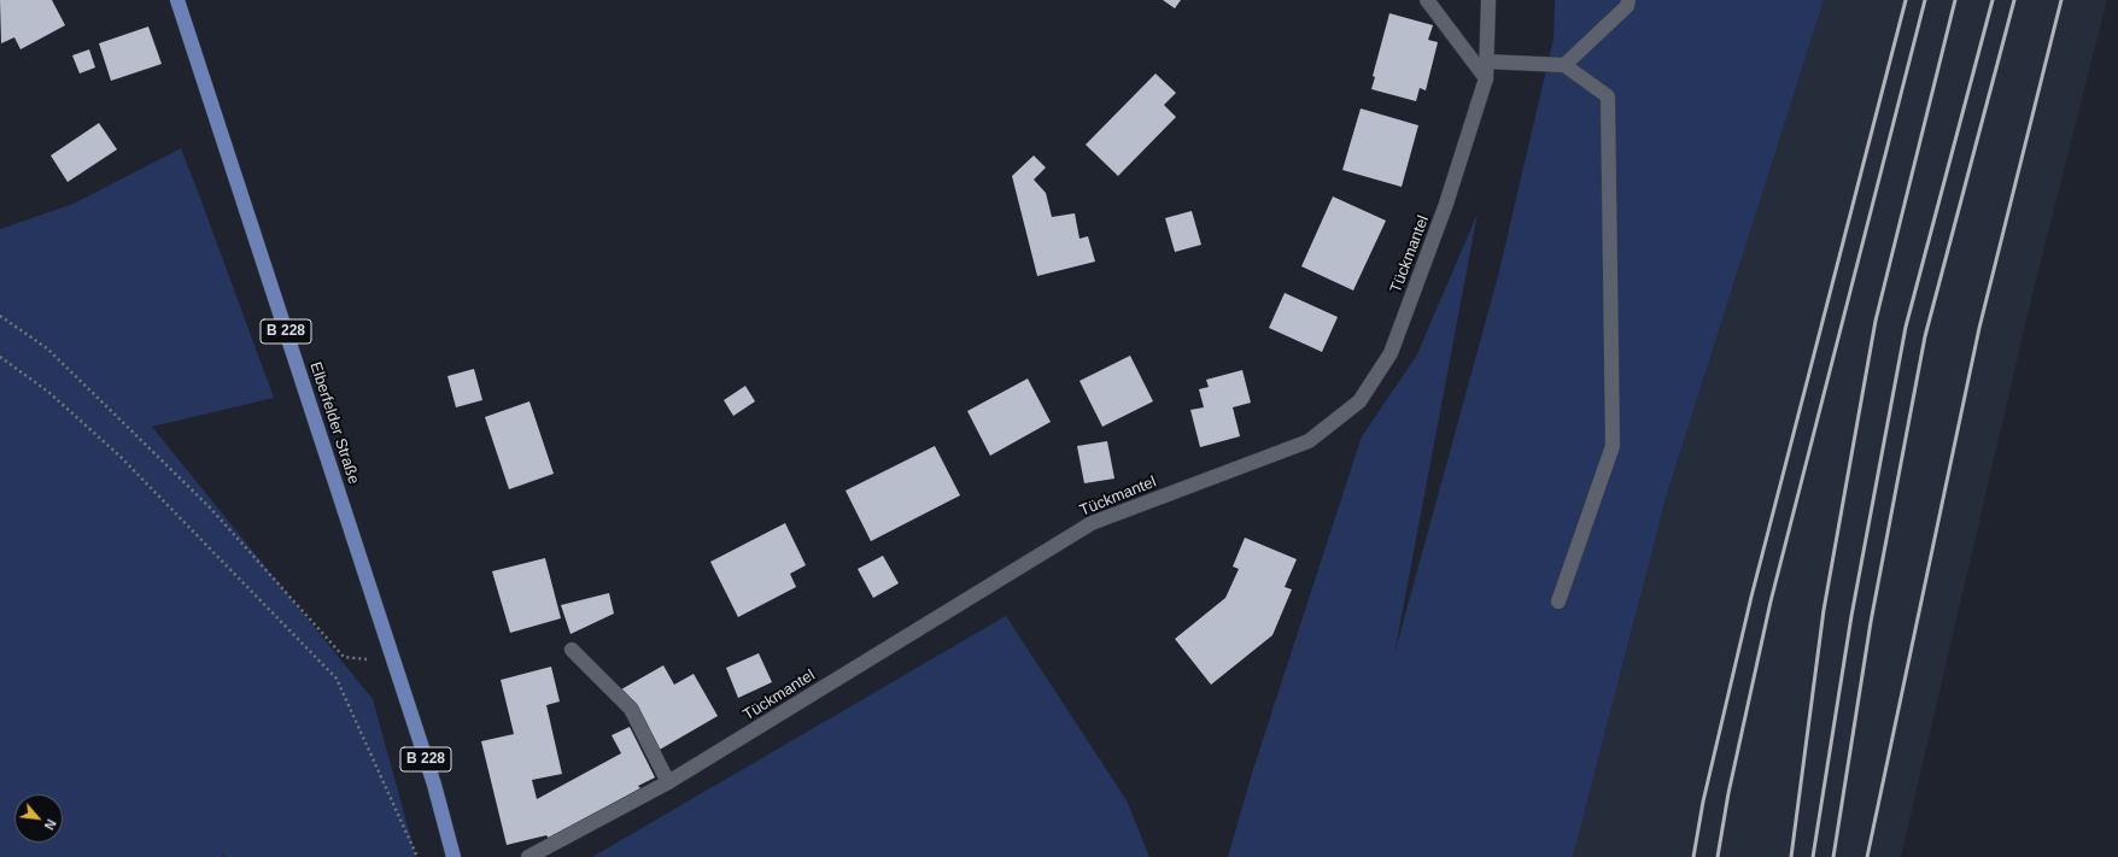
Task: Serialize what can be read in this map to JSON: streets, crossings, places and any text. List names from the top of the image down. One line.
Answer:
{"streets":{"main road":["B 228","Elberfelder Straße"],"street":["Tückmantel"]},"north":"bottom right"}
